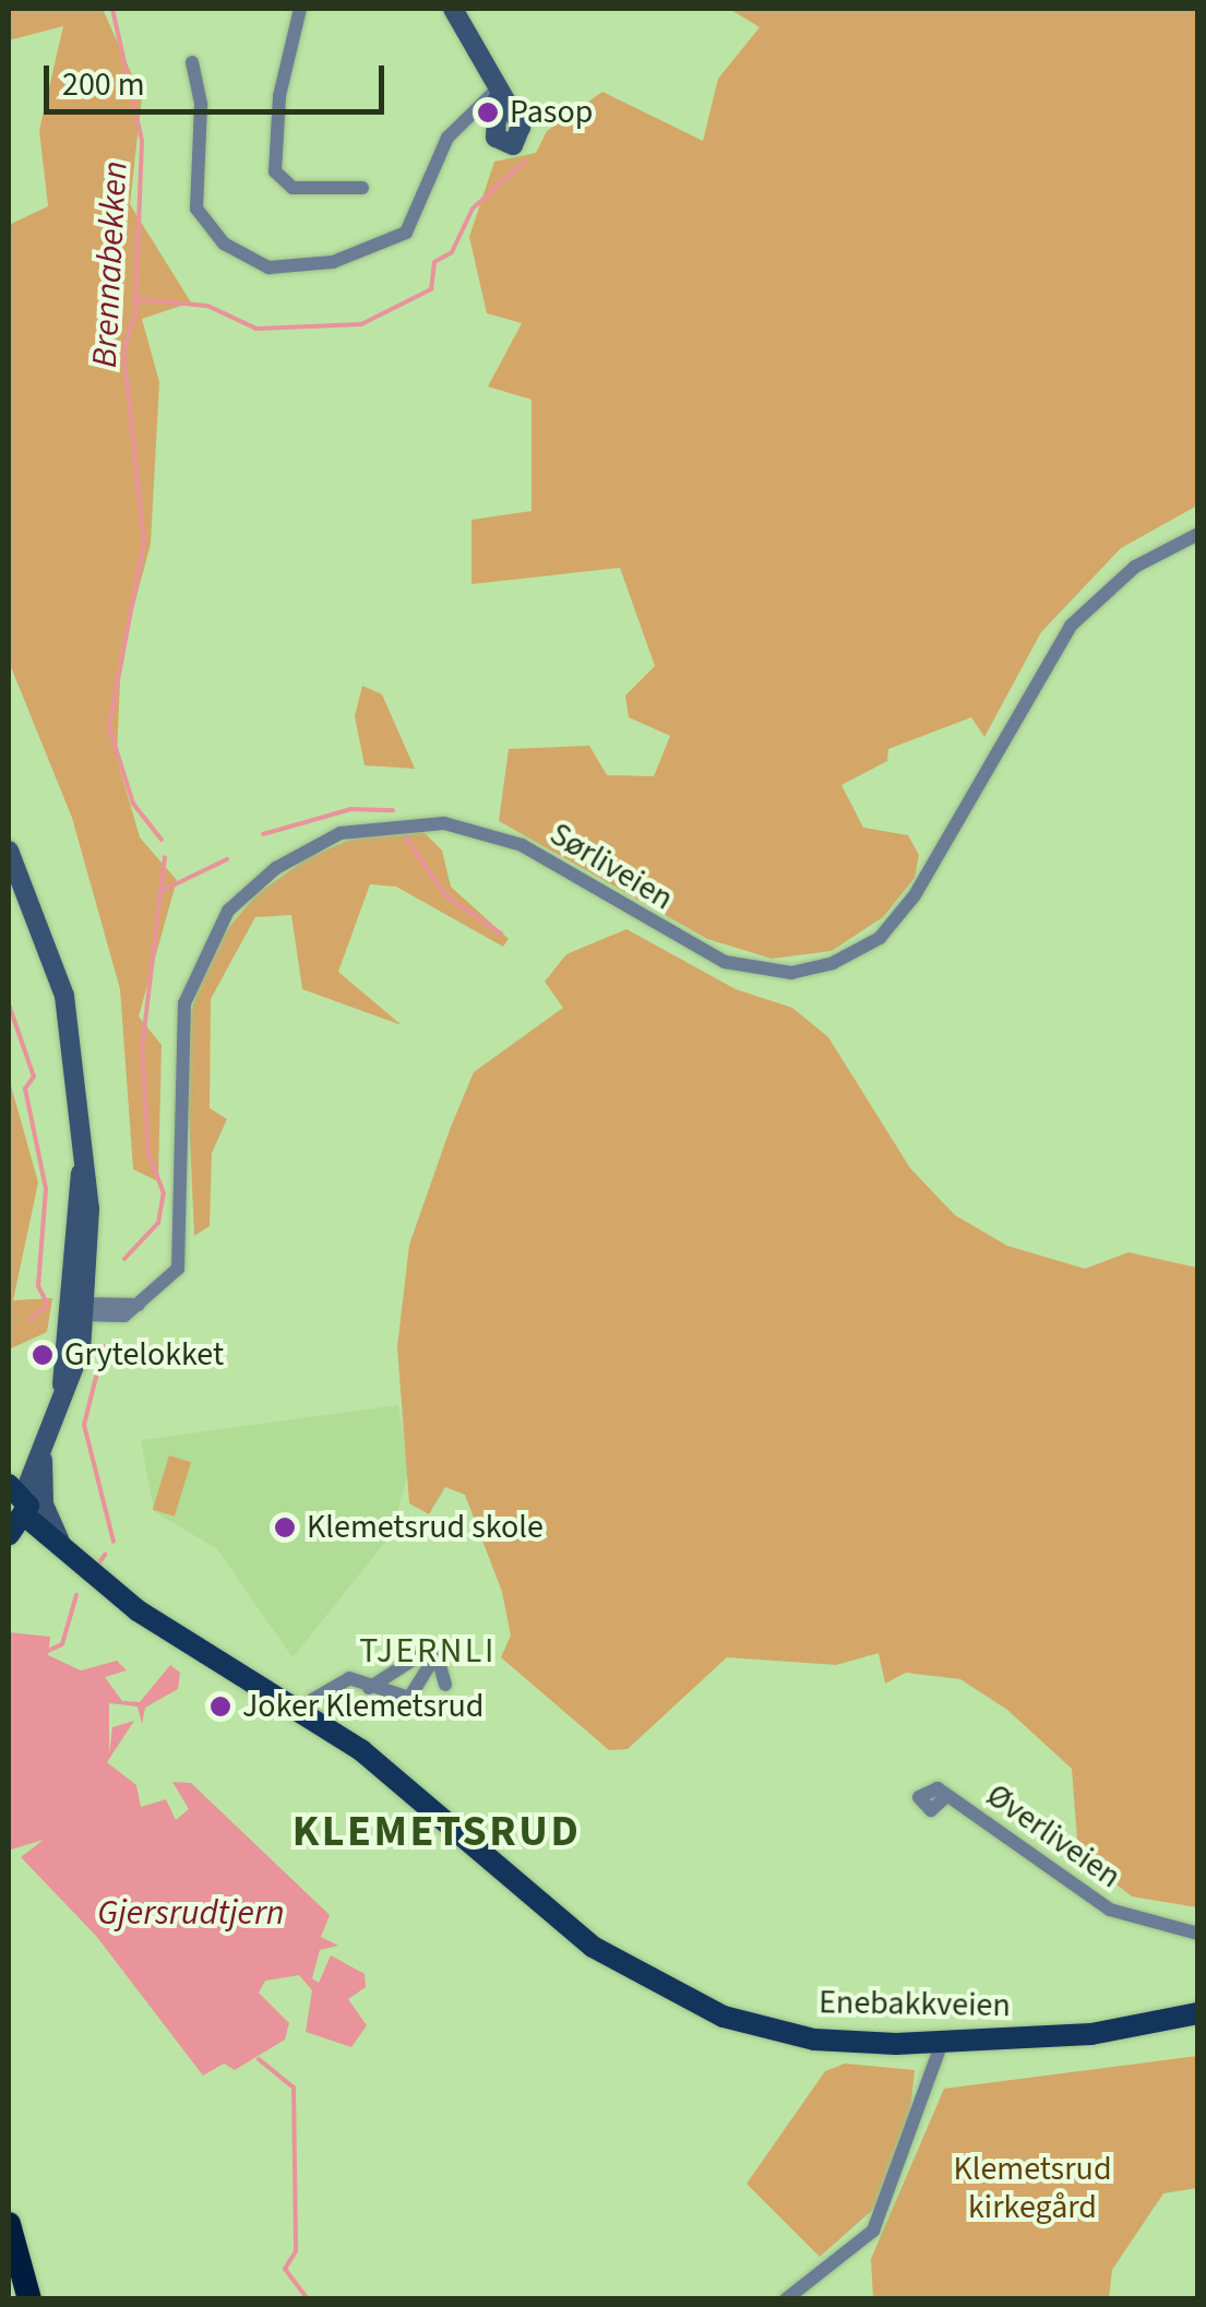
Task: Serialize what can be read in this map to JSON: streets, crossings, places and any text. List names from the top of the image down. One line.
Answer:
{"streets":{"main road":["Enebakkveien"],"street":["Sørliveien","Øverliveien"]},"crossings":[["Sørliveien","Enebakkveien"]],"districts":["TJERNLI","KLEMETSRUD"],"water":["Brennabekken","Gjersrudtjern"],"parks":["Klemetsrud kirkegård"],"places":["Pasop","Grytelokket","Klemetsrud skole","Joker Klemetsrud"],"scale_bar":"200 m"}
